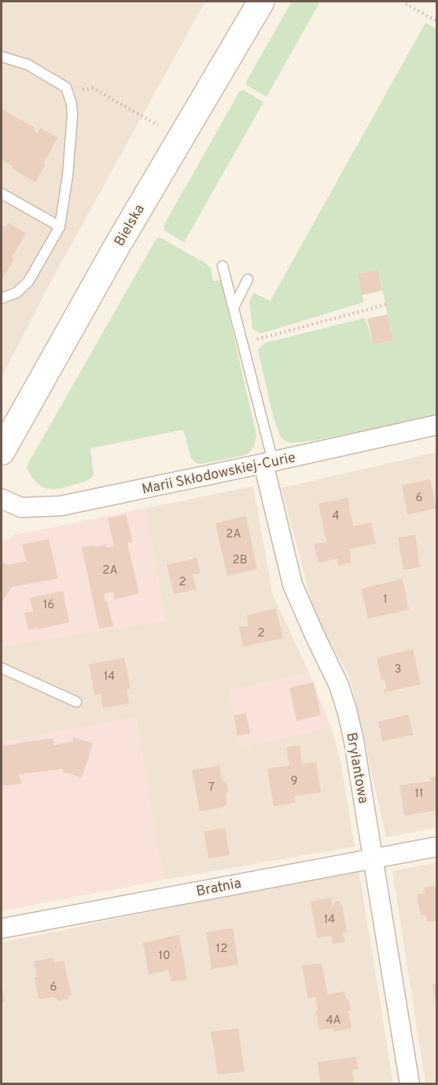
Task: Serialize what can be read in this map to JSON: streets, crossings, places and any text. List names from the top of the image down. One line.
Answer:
{"streets":{"main road":["Bielska"],"street":["Marii Skłodowskiej-Curie","Brylantowa","Bratnia"]},"crossings":[["Marii Skłodowskiej-Curie","Brylantowa"],["Brylantowa","Bratnia"]],"house_numbers":["6","4","2A","2B","2A","2","1","16","2","3","14","9","7","11","14","12","10","6","4A"]}
